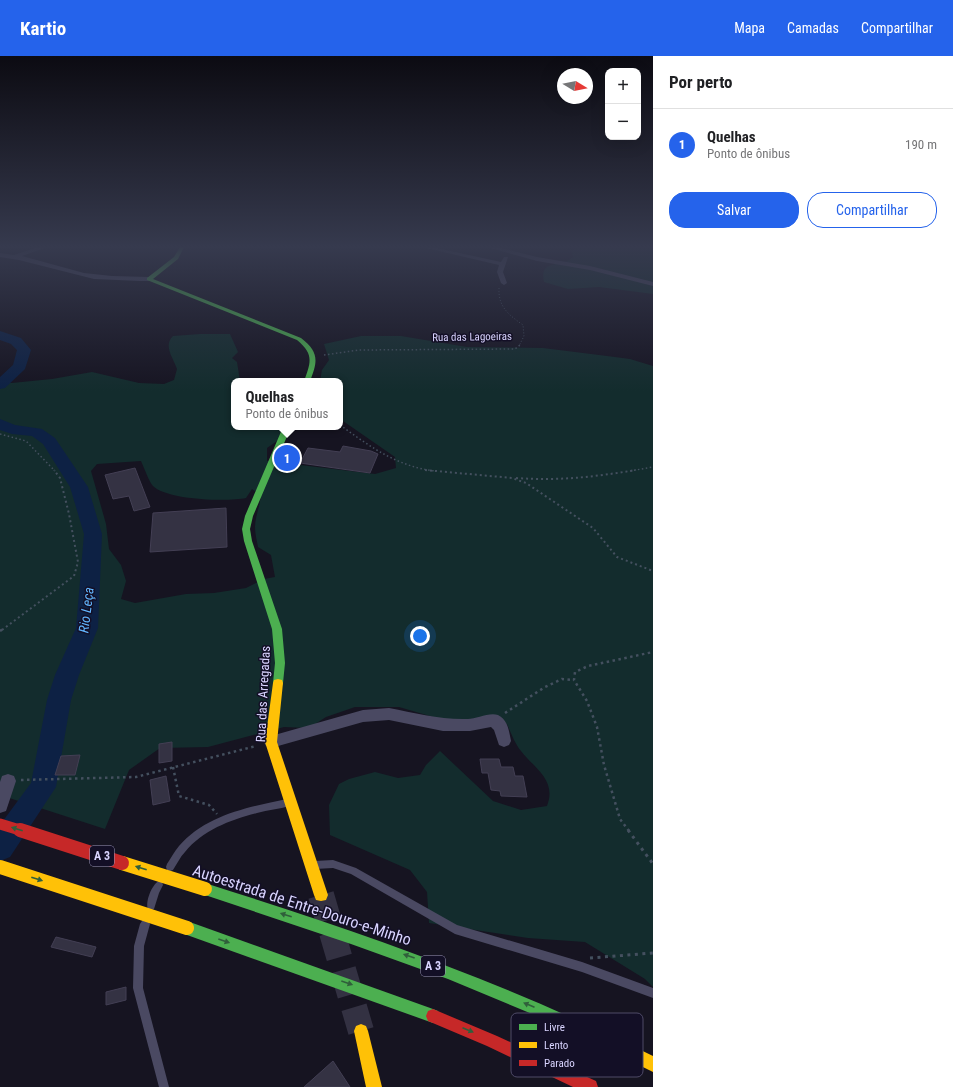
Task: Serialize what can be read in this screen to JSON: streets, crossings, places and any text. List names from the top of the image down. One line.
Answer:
{"streets":{"main road":["Rua das Arregadas","A 3","Autoestrada de Entre-Douro-e-Minho"],"path":["Rua das Lagoeiras"]},"water":["Rio Leça"],"legend":["Livre","Lento","Parado"],"north":"right","page":{"header":"Kartio","nav":["Mapa","Camadas","Compartilhar"],"heading":"Por perto","map_buttons":["+","−"],"list":[{"mark":"1","name":"Quelhas","note":"Ponto de ônibus","value":"190 m"}],"buttons":["Salvar","Compartilhar"],"popup":["Quelhas","Ponto de ônibus"],"pins":"1"}}
